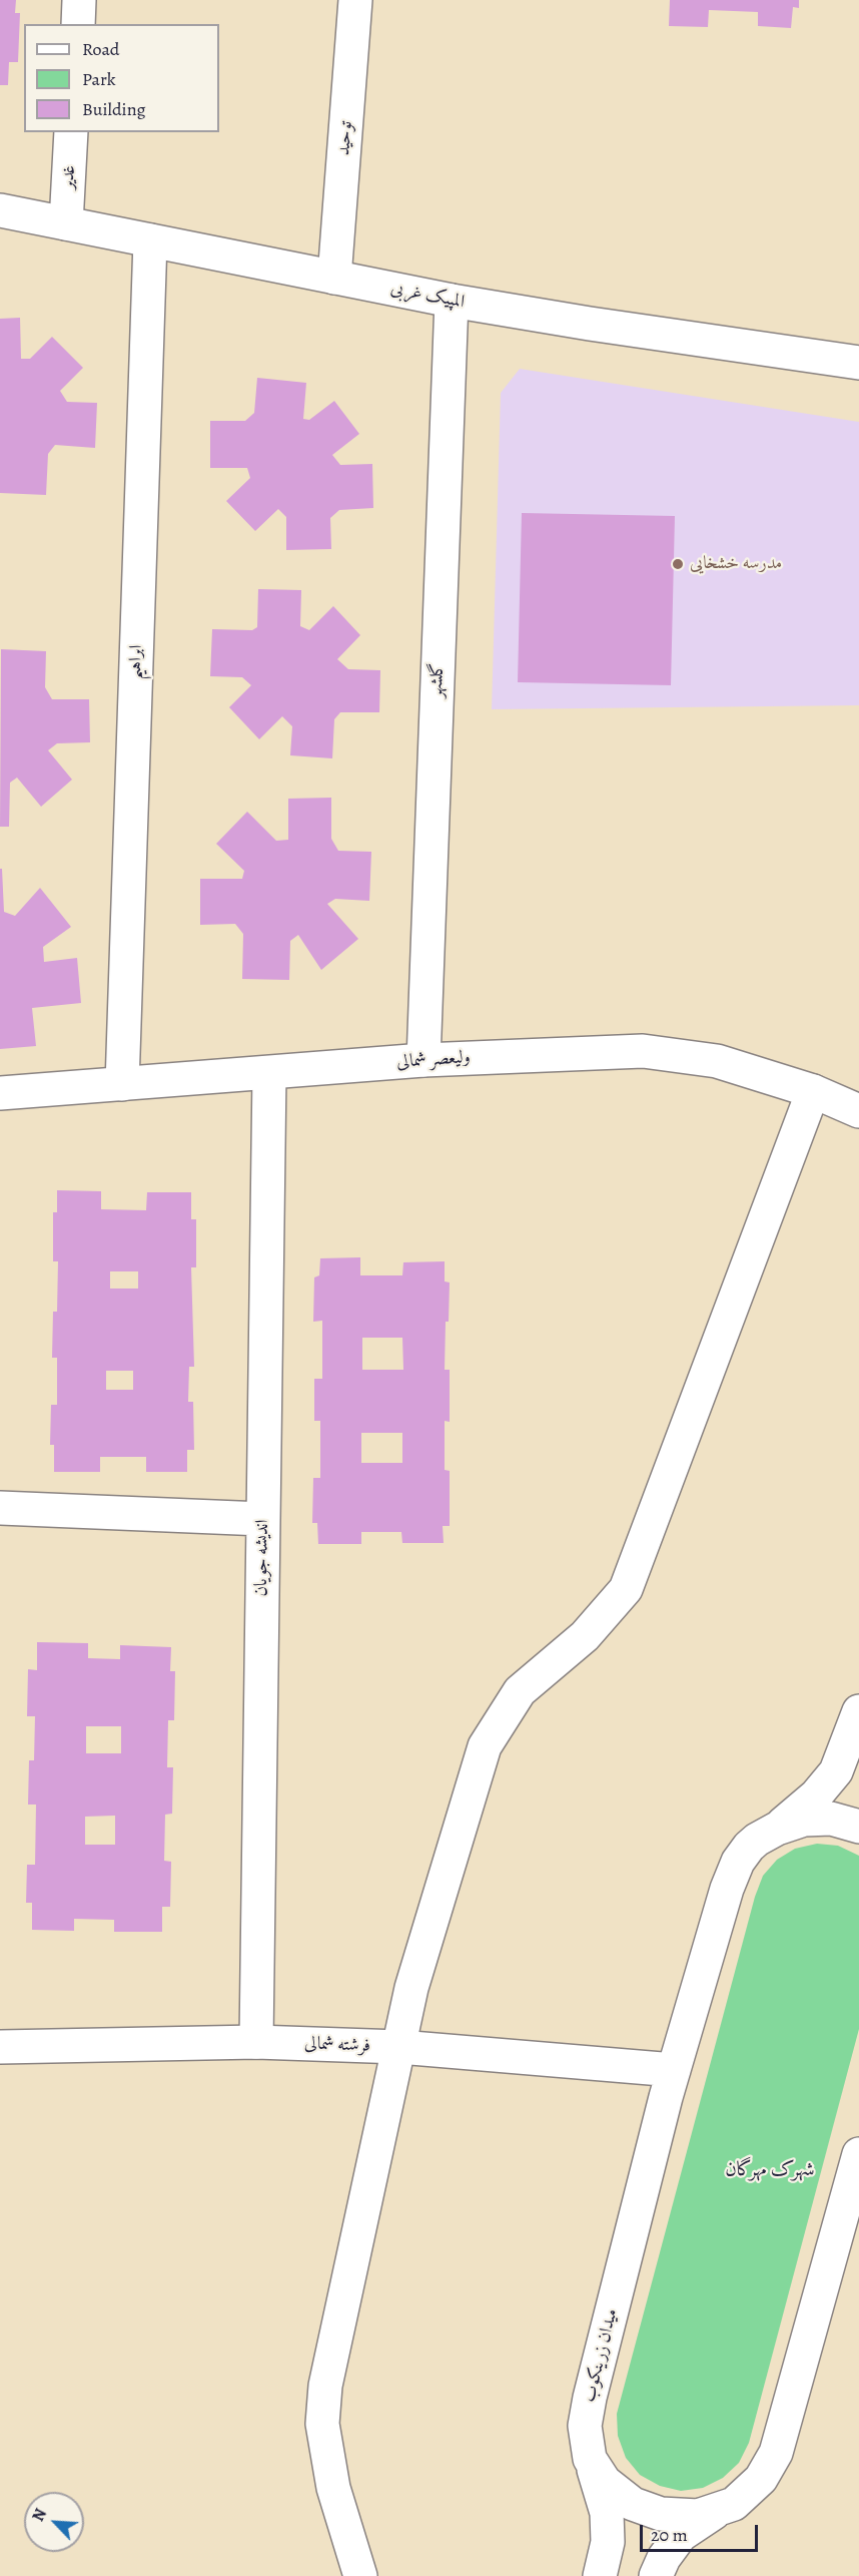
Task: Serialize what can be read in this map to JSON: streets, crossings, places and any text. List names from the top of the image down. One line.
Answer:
{"streets":{"street":["توحید","غدیر","المپیک غربی","ابراهیم","گلشهر","ولیعصر شمالی","اندیشه جویان","فرشته شمالی","میدان زرینکوب"]},"crossings":[["توحید","المپیک غربی"],["غدیر","المپیک غربی"],["المپیک غربی","ابراهیم"],["المپیک غربی","گلشهر"],["ابراهیم","ولیعصر شمالی"],["گلشهر","ولیعصر شمالی"],["ولیعصر شمالی","اندیشه جویان"],["اندیشه جویان","فرشته شمالی"],["فرشته شمالی","میدان زرینکوب"]],"districts":["شهرک مهرگان"],"places":["مدرسه خشخایی"],"legend":["Road","Park","Building"],"scale_bar":"20 m","north":"top left"}
